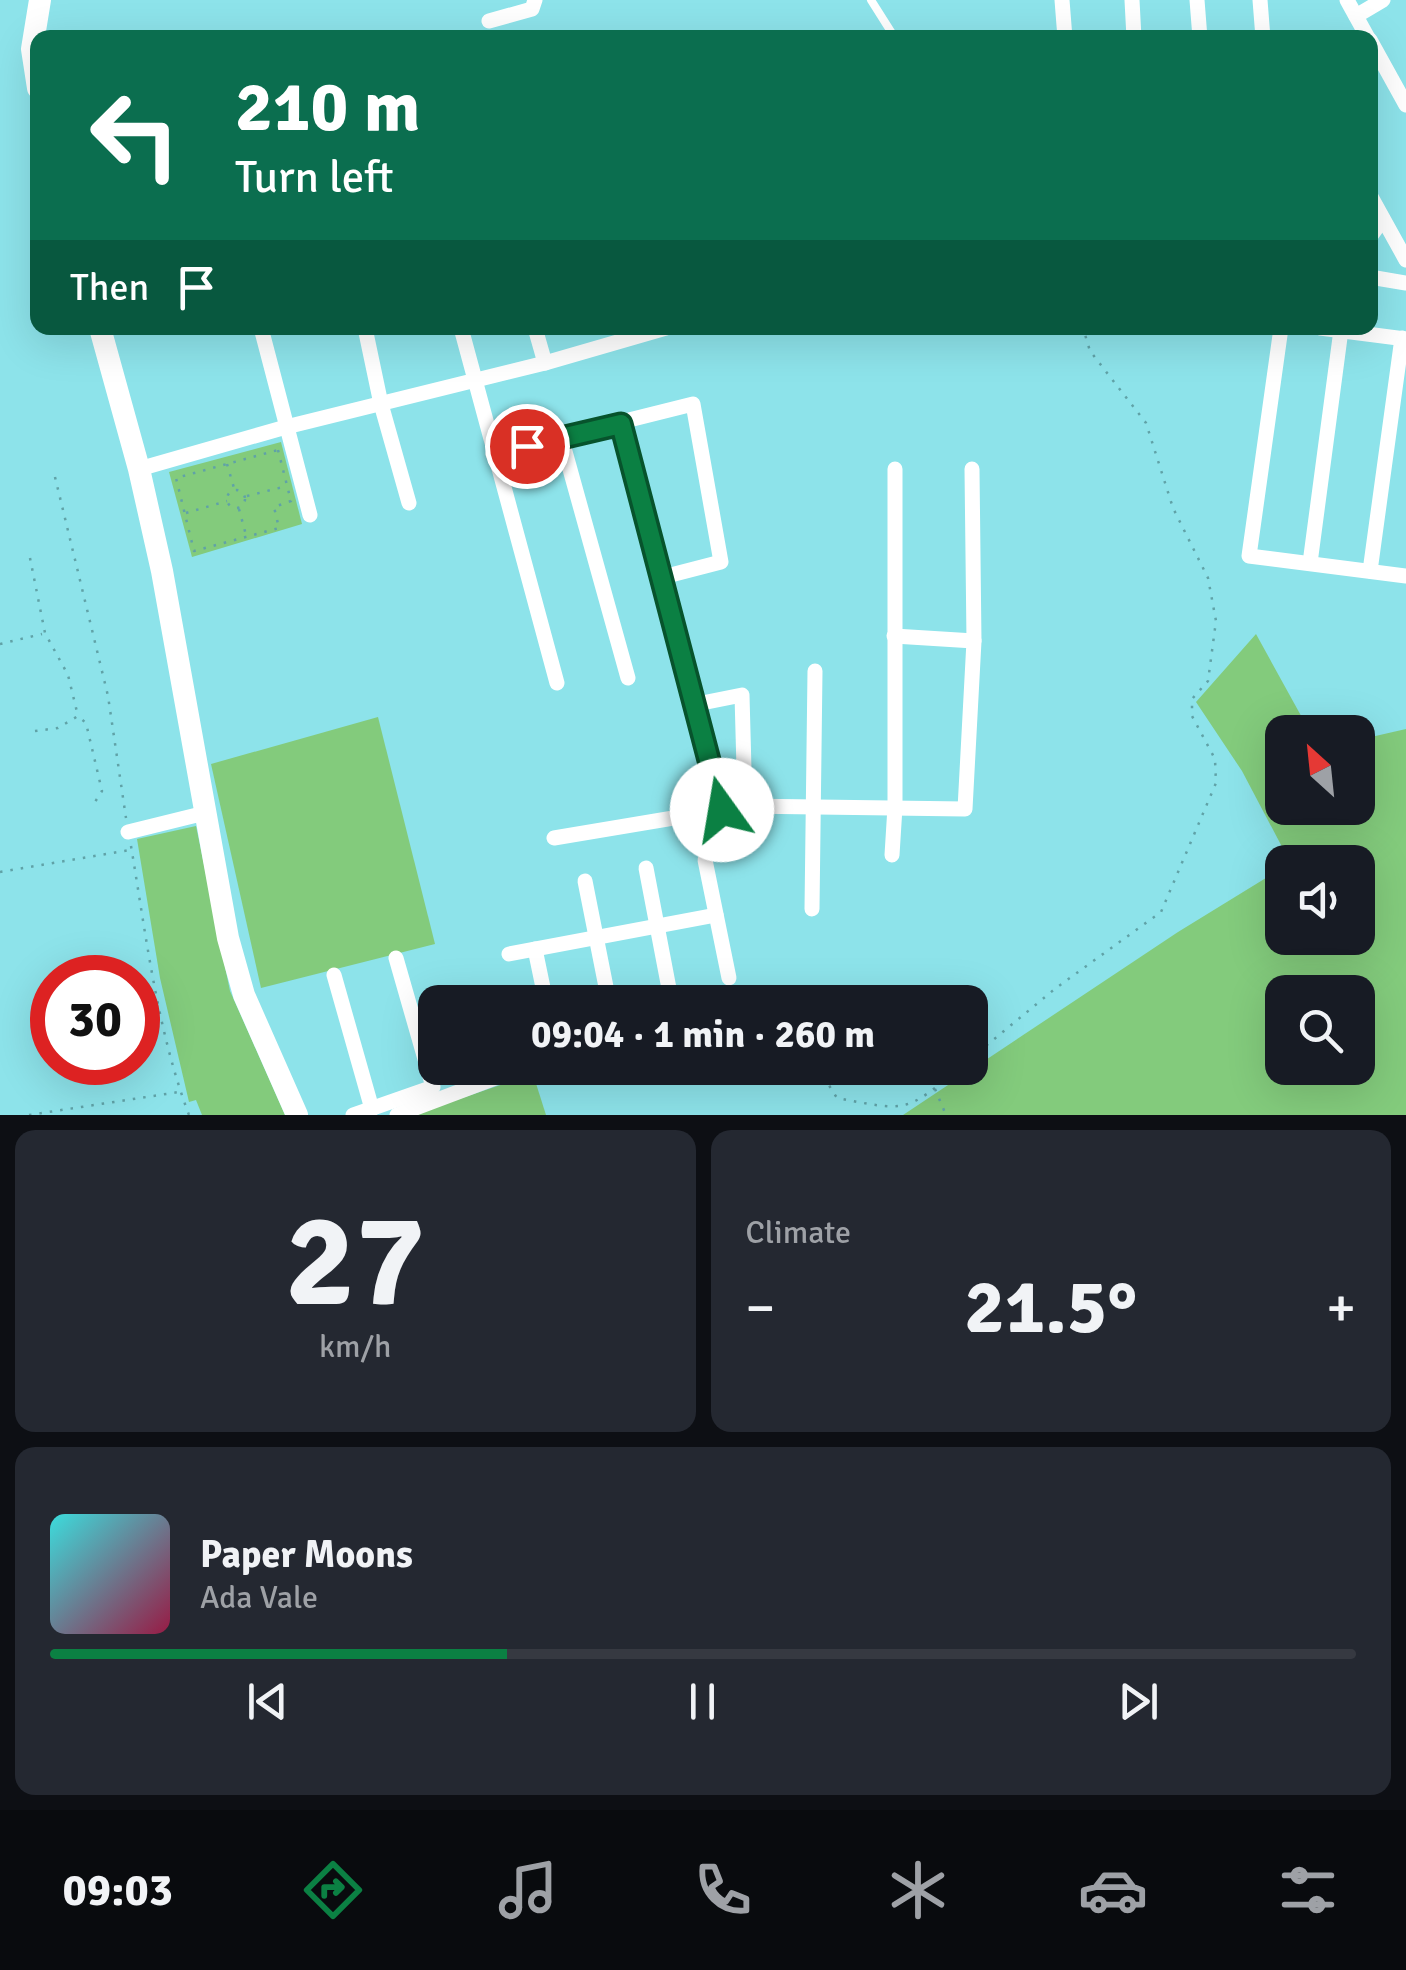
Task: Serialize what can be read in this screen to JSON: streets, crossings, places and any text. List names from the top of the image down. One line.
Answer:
{"north":"top left","page":{"turn":["210 m","Turn left"],"then":"Then","limit":"30","trip":"09:04 · 1 min · 260 m","tile":[["27","km/h"],"Climate"],"heat":["−","21.5°","+"],"song":["Paper Moons","Ada Vale"],"tabs":"09:03"}}
